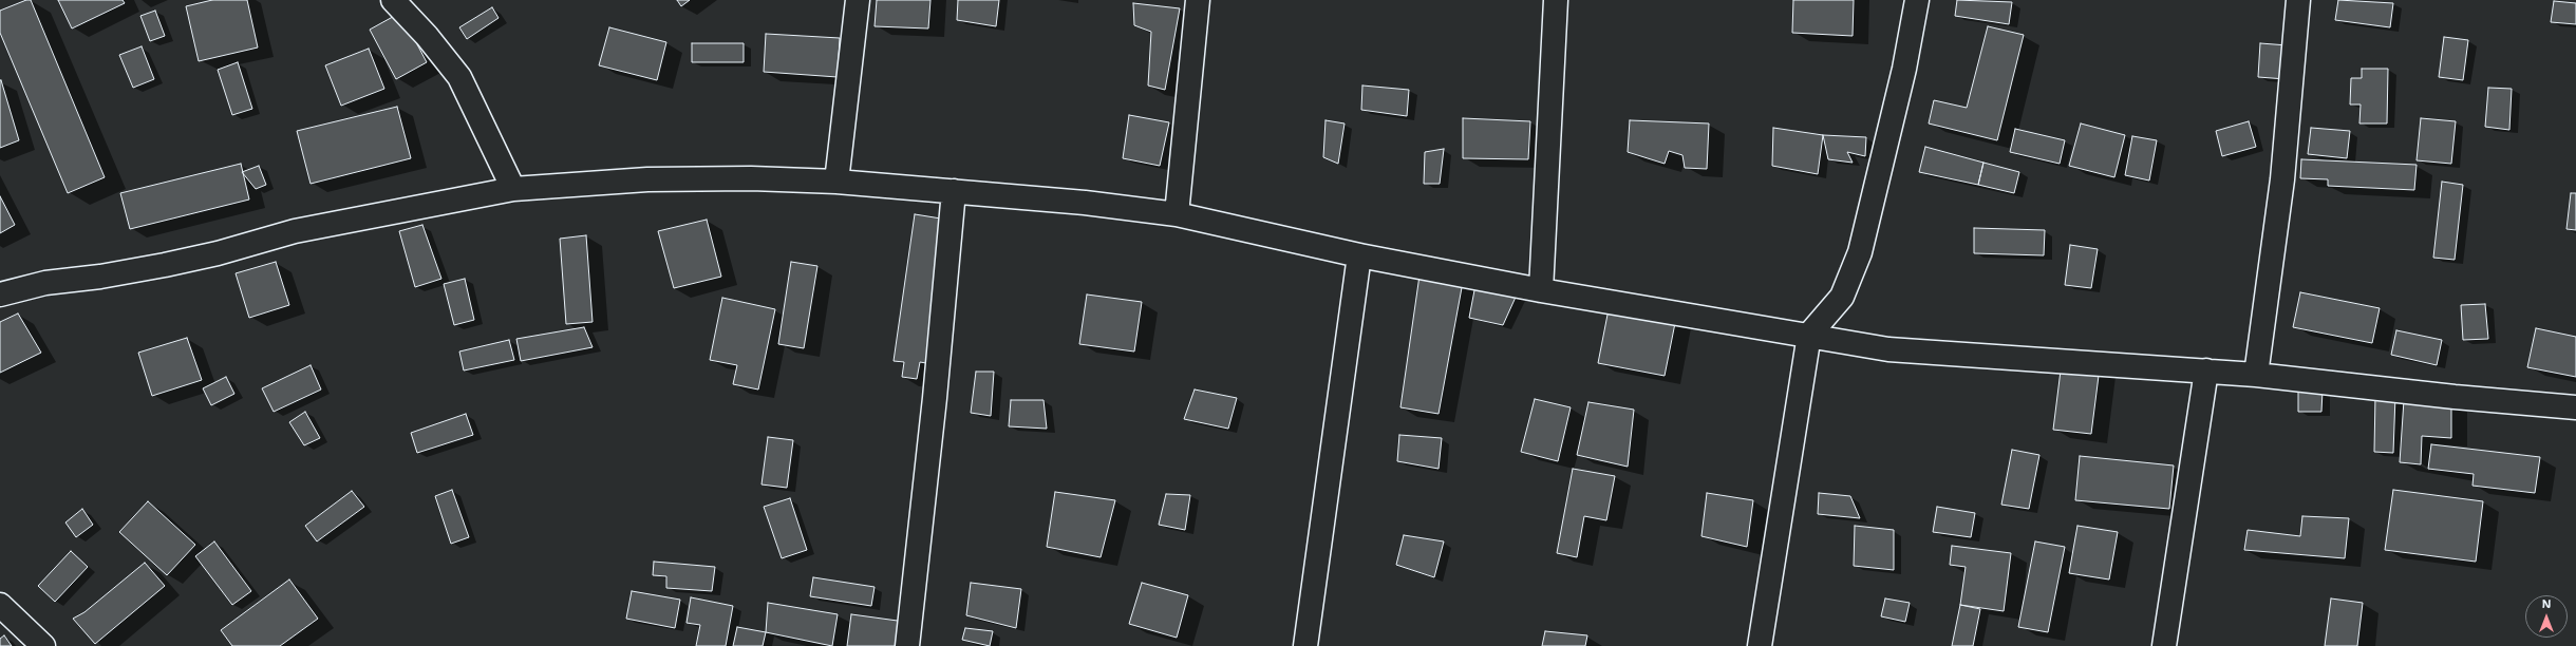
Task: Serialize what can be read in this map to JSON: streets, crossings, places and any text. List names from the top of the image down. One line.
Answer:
{"north":"top"}
